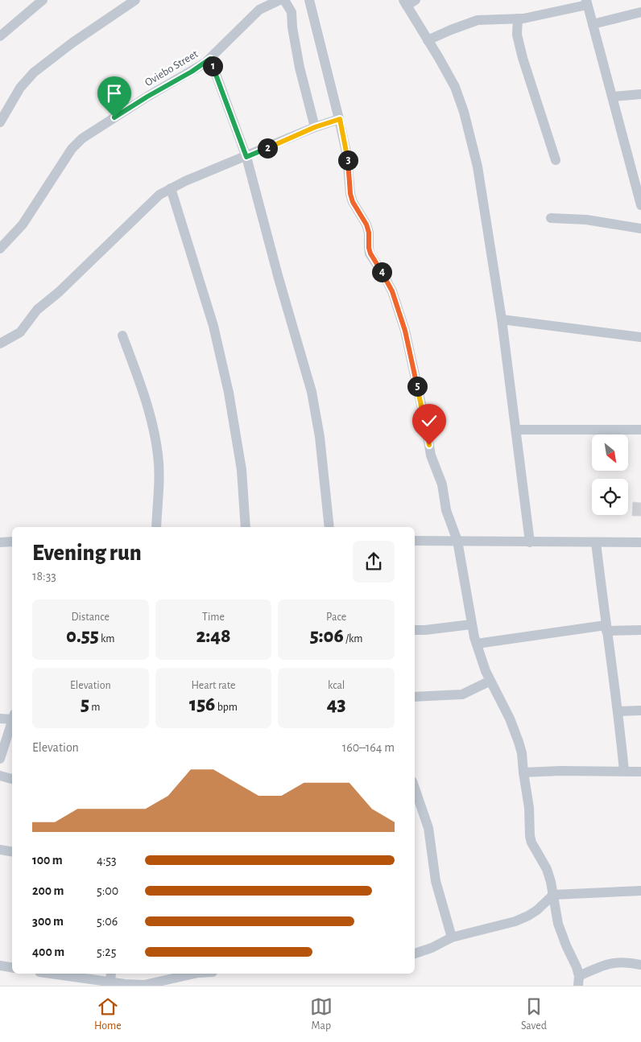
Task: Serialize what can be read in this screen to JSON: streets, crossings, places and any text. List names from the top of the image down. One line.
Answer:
{"streets":{"street":["Oviebo Street"]},"north":"bottom right","page":{"pins":["1","2","3","4","5"],"heading":["Evening run","18:33"],"stats":[["Distance","0.55 km"],["Time","2:48"],["Pace","5:06 /km"],["Elevation","5 m"],["Heart rate","156 bpm"],["kcal","43"]],"chart":["Elevation","160–164 m"],"list":[{"name":"100 m","note":"4:53"},{"name":"200 m","note":"5:00"},{"name":"300 m","note":"5:06"},{"name":"400 m","note":"5:25"}],"tabs":["Home","Map","Saved"]}}
